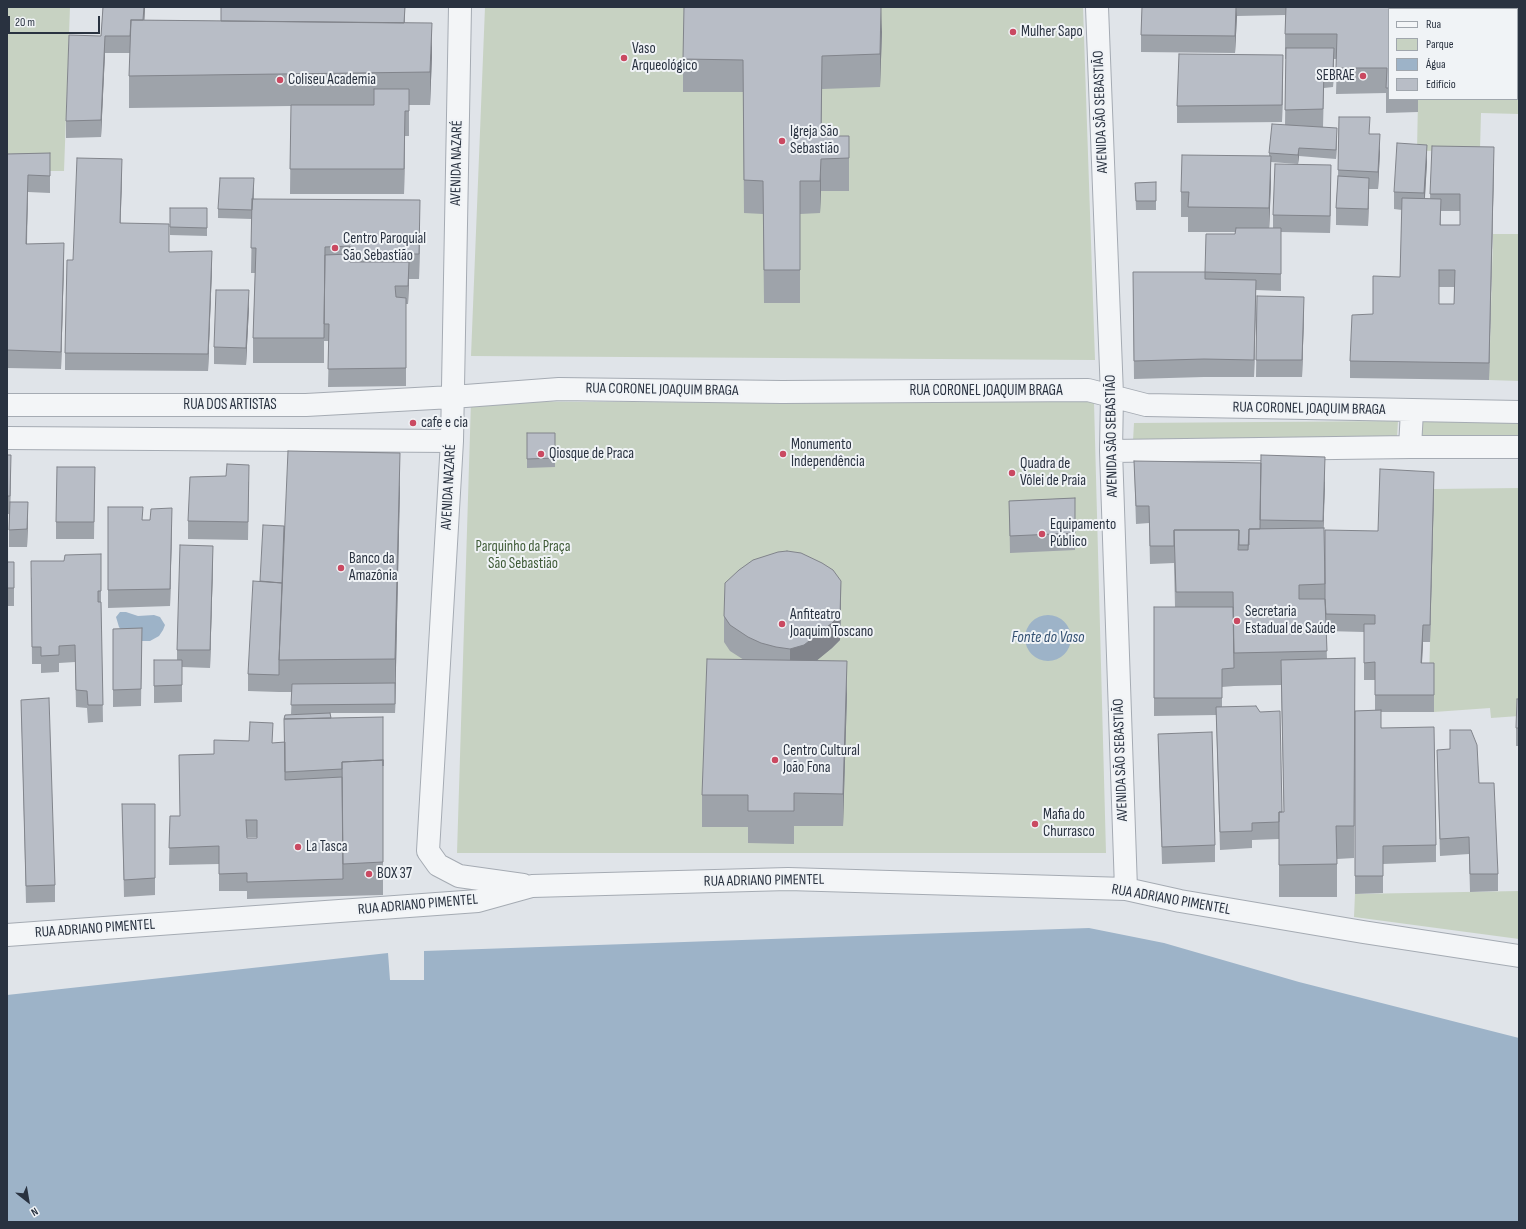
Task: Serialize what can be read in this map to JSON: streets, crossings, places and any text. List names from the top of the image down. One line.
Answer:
{"streets":{"street":["AVENIDA SÃO SEBASTIÃO","AVENIDA NAZARÉ","RUA CORONEL JOAQUIM BRAGA","RUA DOS ARTISTAS","RUA ADRIANO PIMENTEL"]},"crossings":[["AVENIDA SÃO SEBASTIÃO","RUA CORONEL JOAQUIM BRAGA"],["AVENIDA SÃO SEBASTIÃO","RUA ADRIANO PIMENTEL"],["AVENIDA NAZARÉ","RUA CORONEL JOAQUIM BRAGA"],["AVENIDA NAZARÉ","RUA DOS ARTISTAS"],["AVENIDA NAZARÉ","RUA ADRIANO PIMENTEL"],["RUA CORONEL JOAQUIM BRAGA","RUA DOS ARTISTAS"]],"water":["Fonte do Vaso"],"parks":["Parquinho da Praça São Sebastião"],"places":["Mulher Sapo","Vaso Arqueológico","SEBRAE","Coliseu Academia","Igreja São Sebastião","Centro Paroquial São Sebastião","cafe e cia","Qiosque de Praca","Monumento Independência","Quadra de Vôlei de Praia","Equipamento Público","Banco da Amazônia","Secretaria Estadual de Saúde","Anfiteatro Joaquim Toscano","Centro Cultural João Fona","Mafia do Churrasco","La Tasca","BOX 37"],"legend":["Rua","Parque","Água","Edifício"],"scale_bar":"20 m","north":"bottom right"}
